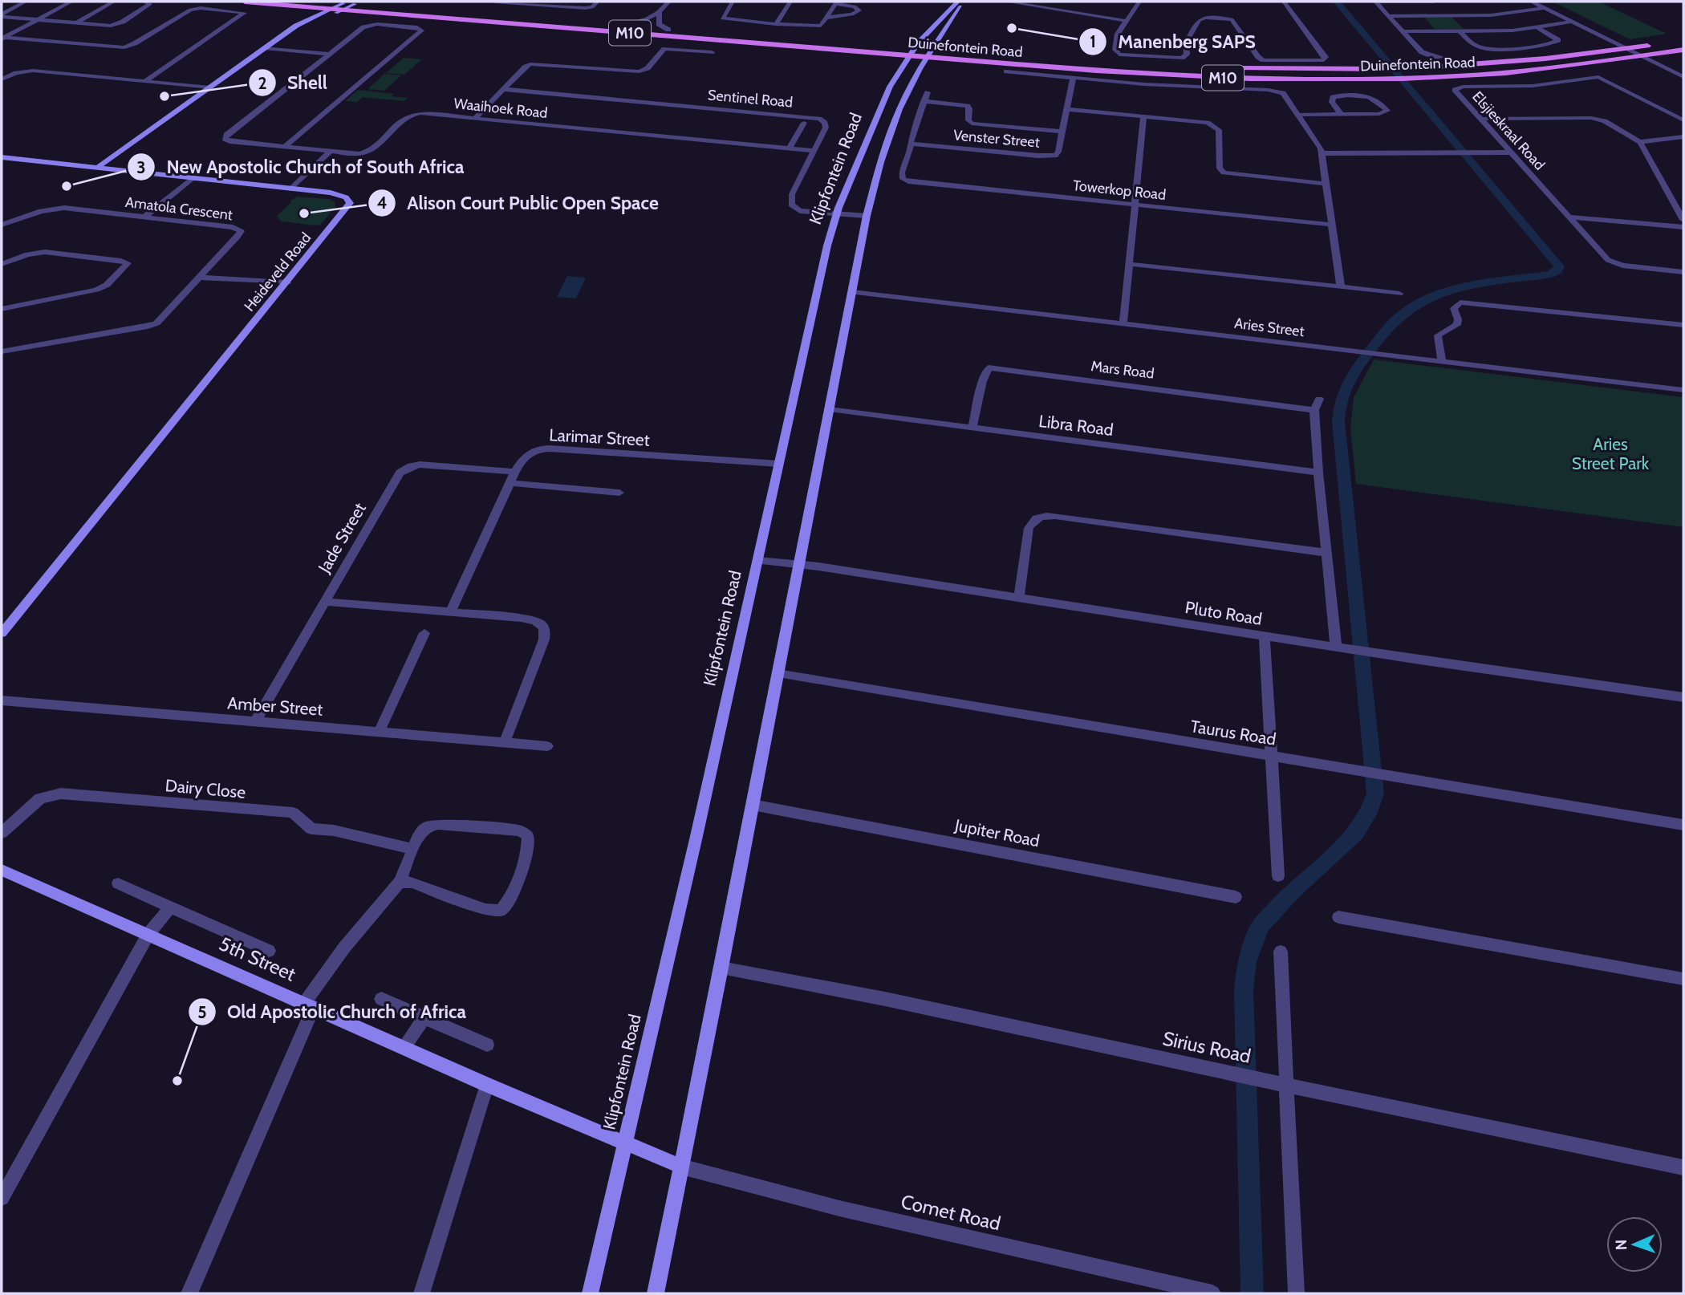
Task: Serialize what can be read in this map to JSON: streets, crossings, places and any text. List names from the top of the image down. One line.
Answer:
{"streets":{"main road":["M10","Duinefontein Road","Klipfontein Road","Heideveld Road","5th Street"],"street":["Sentinel Road","Waaihoek Road","Elsjieskraal Road","Venster Street","Towerkop Road","Amatola Crescent","Aries Street","Mars Road","Libra Road","Larimar Street","Jade Street","Pluto Road","Amber Street","Taurus Road","Dairy Close","Jupiter Road","Sirius Road","Comet Road"]},"crossings":[["Duinefontein Road","Klipfontein Road"],["Sentinel Road","Waaihoek Road"],["Sentinel Road","Klipfontein Road"],["Venster Street","Towerkop Road"],["Klipfontein Road","Larimar Street"],["Klipfontein Road","Pluto Road"],["Klipfontein Road","5th Street"],["Mars Road","Libra Road"],["Larimar Street","Jade Street"],["Jade Street","Amber Street"],["5th Street","Comet Road"]],"parks":["Aries Street Park"],"places":["Manenberg SAPS","Shell","New Apostolic Church of South Africa","Alison Court Public Open Space","Old Apostolic Church of Africa"],"north":"left"}
